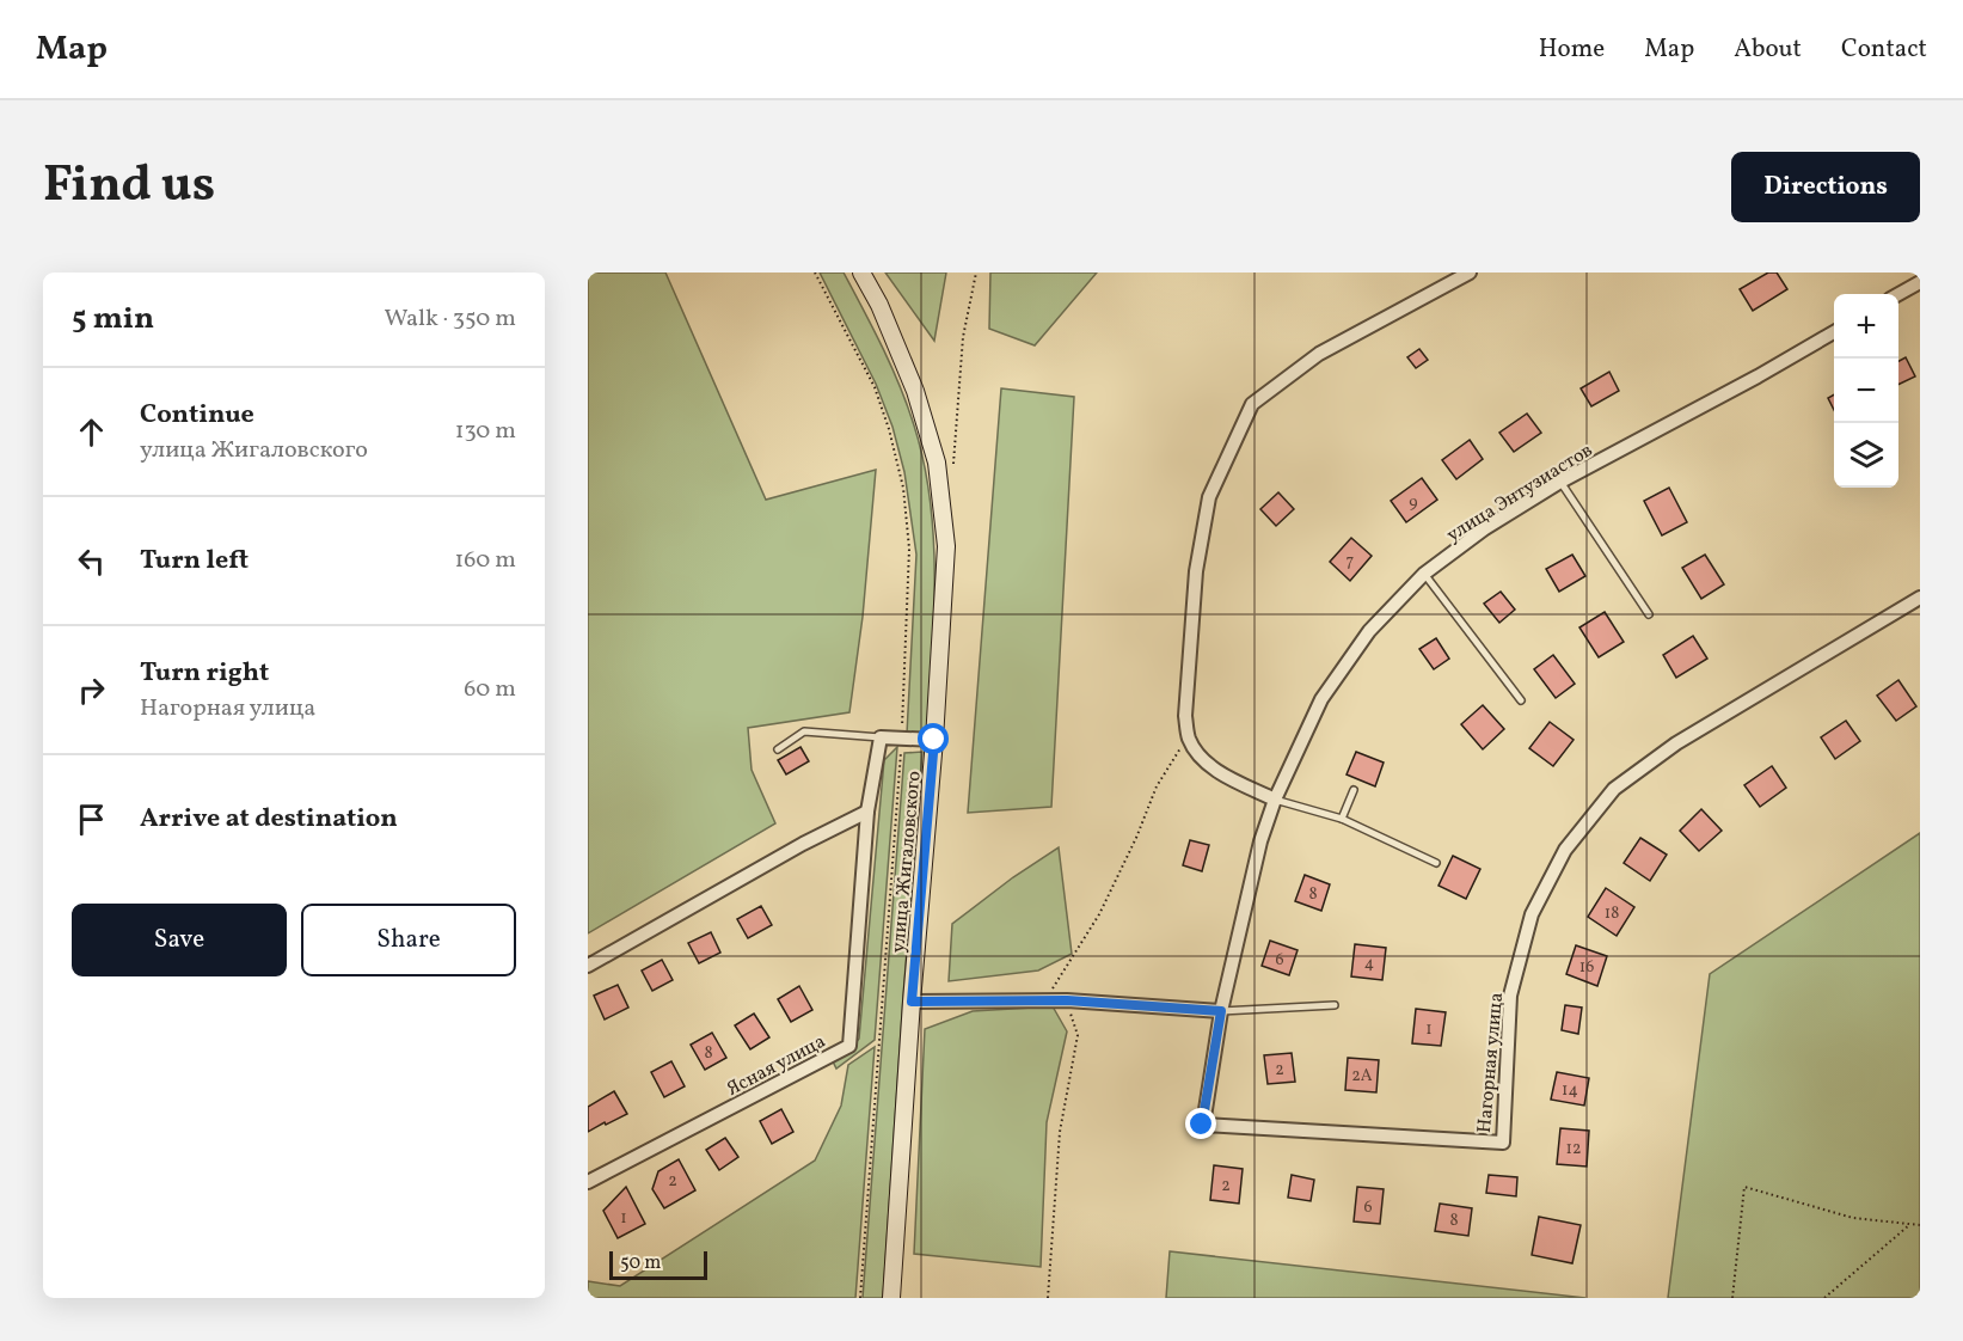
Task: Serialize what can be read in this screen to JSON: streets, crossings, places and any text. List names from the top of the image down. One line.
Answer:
{"streets":{"main road":["улица Жигаловского"],"street":["улица Энтузиастов","Нагорная улица","Ясная улица"]},"crossings":[["улица Энтузиастов","Нагорная улица"]],"house_numbers":["9","7","8","18","6","4","16","1","8","2","2А","14","12","2","2","6","1","8"],"scale_bar":"50 m","page":{"header":"Map","nav":["Home","Map","About","Contact"],"title":"Find us","buttons":["Directions",["Save","Share"]],"heading":["5 min","Walk · 350 m"],"map_buttons":["+","−"],"list":[["Continue","улица Жигаловского","130 m"],["Turn left","160 m"],["Turn right","Нагорная улица","60 m"],"Arrive at destination"],"scale":"50 m"}}
